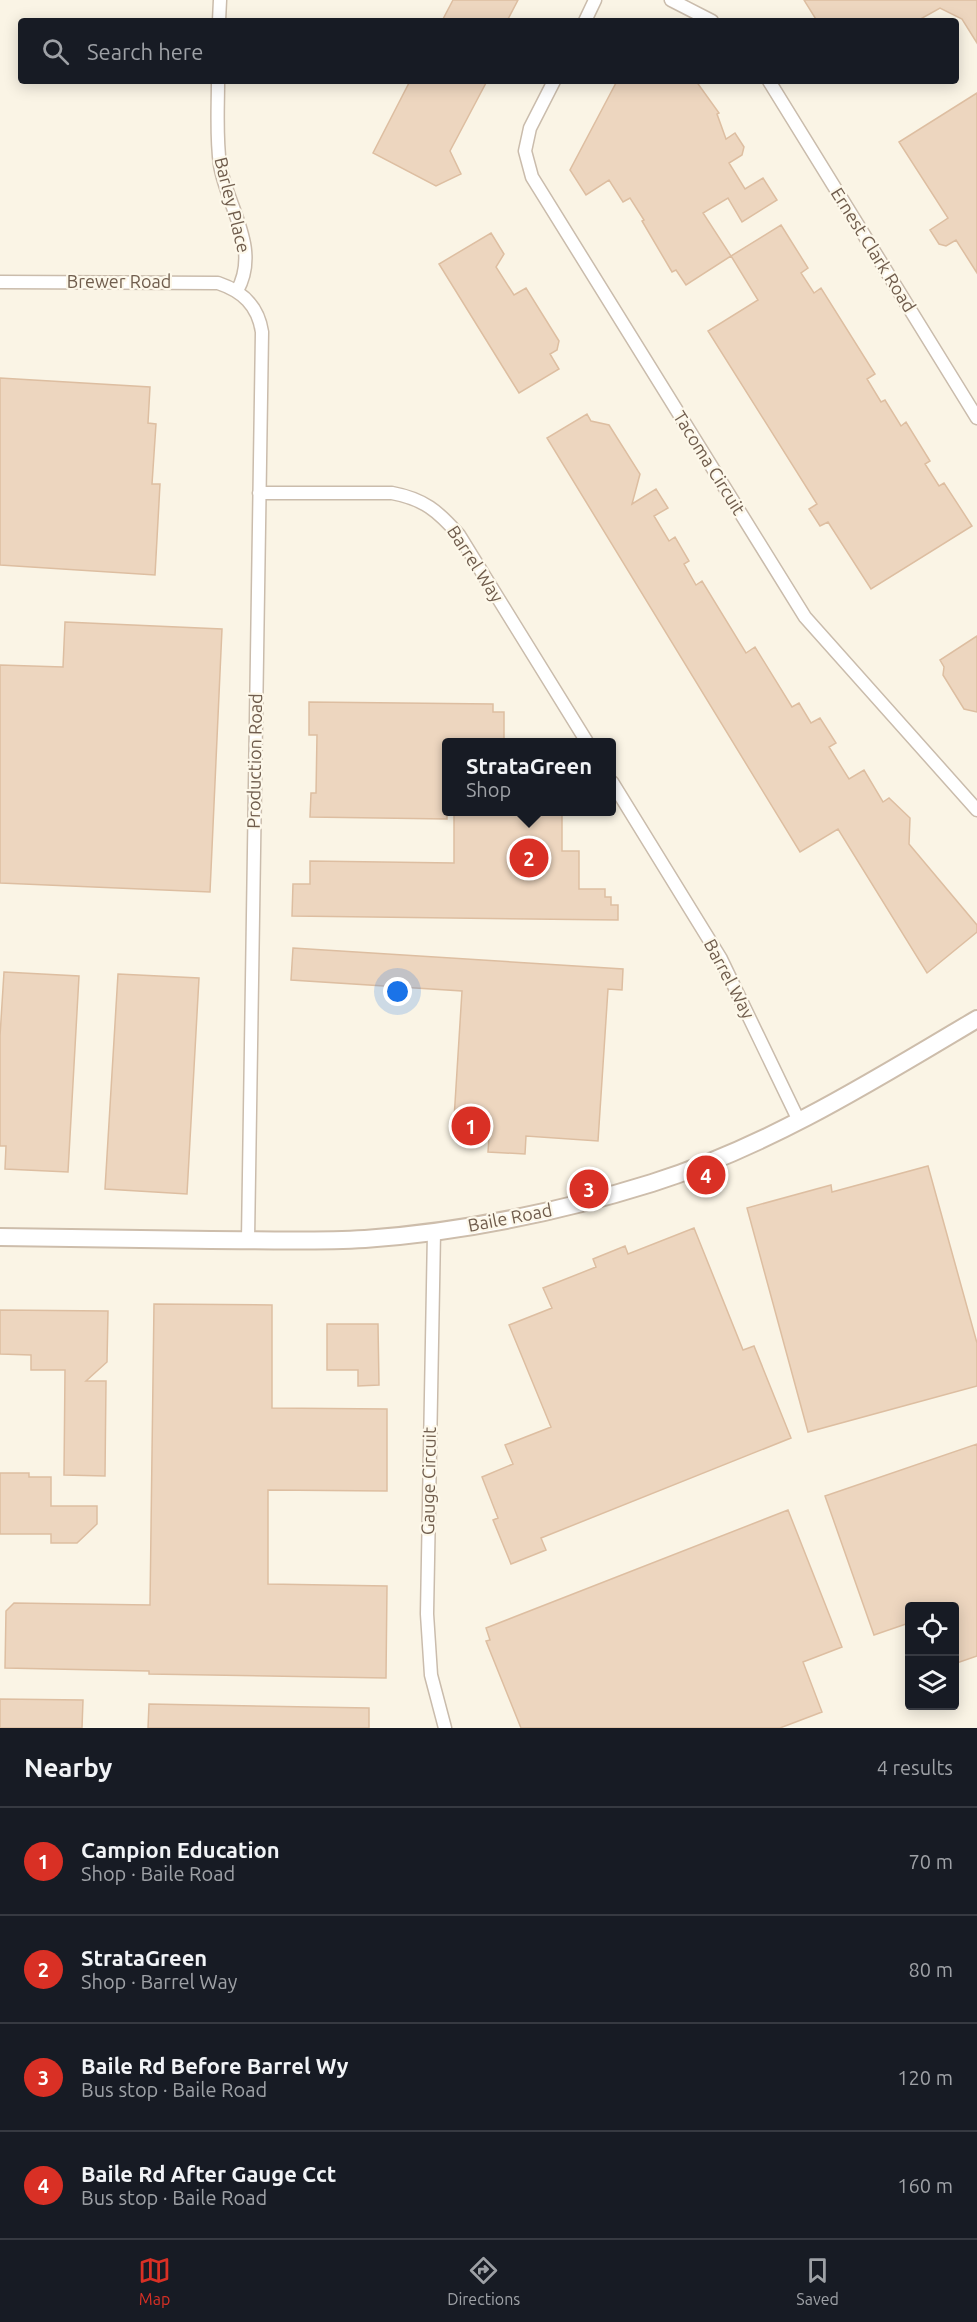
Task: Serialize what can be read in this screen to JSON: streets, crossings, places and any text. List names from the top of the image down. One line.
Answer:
{"streets":{"street":["Barley Place","Ernest Clark Road","Brewer Road","Tacoma Circuit","Barrel Way","Production Road","Baile Road","Gauge Circuit"]},"crossings":[["Barley Place","Brewer Road"],["Barley Place","Production Road"],["Brewer Road","Production Road"],["Barrel Way","Production Road"],["Barrel Way","Baile Road"],["Production Road","Baile Road"],["Baile Road","Gauge Circuit"]],"page":{"search":"Search here","popup":["StrataGreen","Shop"],"pins":["2","1","4","3"],"heading":["Nearby","4 results"],"list":[{"mark":"1","name":"Campion Education","note":"Shop · Baile Road","value":"70 m"},{"mark":"2","name":"StrataGreen","note":"Shop · Barrel Way","value":"80 m"},{"mark":"3","name":"Baile Rd Before Barrel Wy","note":"Bus stop · Baile Road","value":"120 m"},{"mark":"4","name":"Baile Rd After Gauge Cct","note":"Bus stop · Baile Road","value":"160 m"}],"nav":["Map","Directions","Saved"]}}
